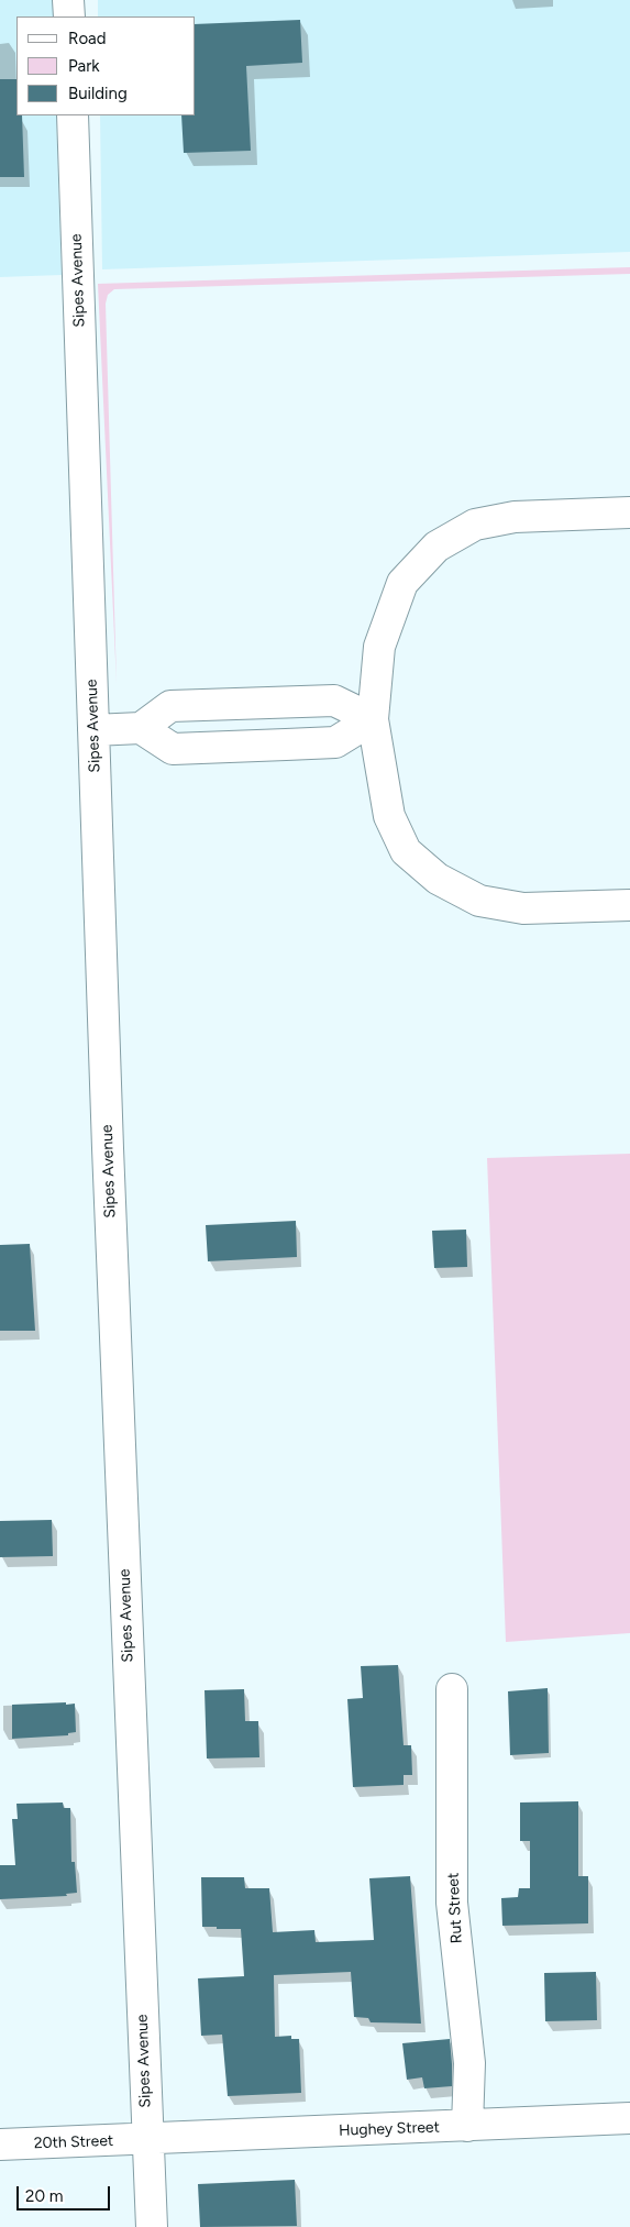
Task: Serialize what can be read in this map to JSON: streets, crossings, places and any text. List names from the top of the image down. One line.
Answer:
{"streets":{"street":["Sipes Avenue","Rut Street","Hughey Street","20th Street"]},"crossings":[["Sipes Avenue","Hughey Street"],["Sipes Avenue","20th Street"],["Rut Street","Hughey Street"],["Hughey Street","20th Street"]],"legend":["Road","Park","Building"],"scale_bar":"20 m"}
